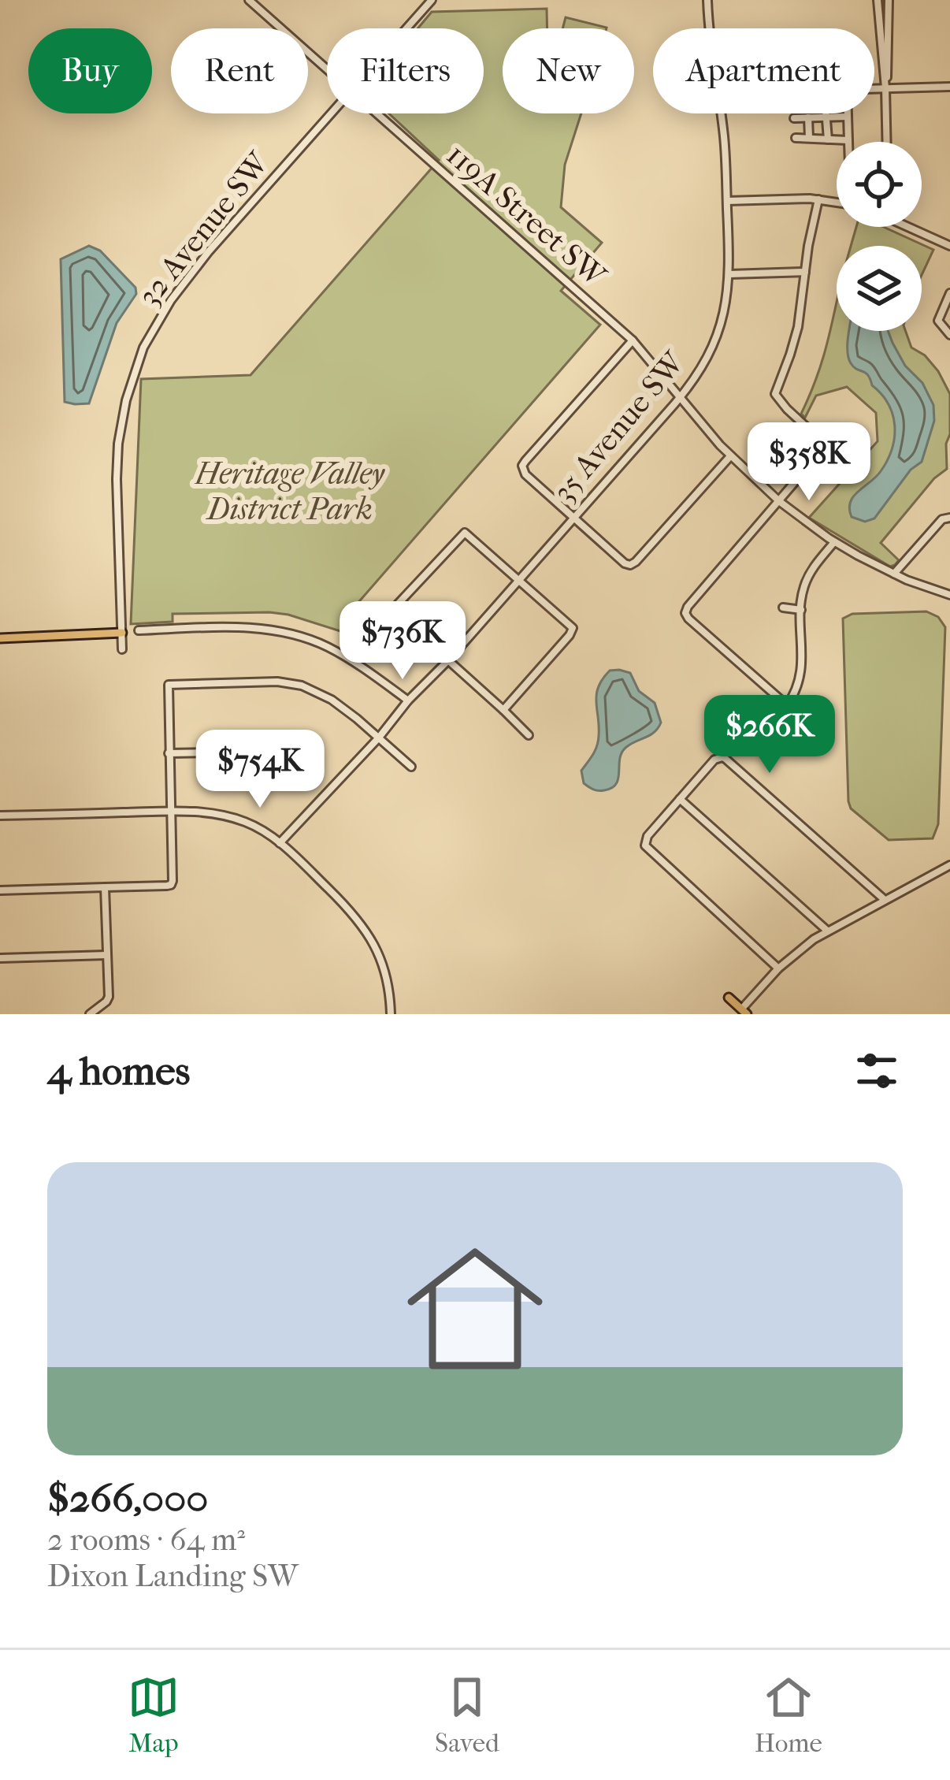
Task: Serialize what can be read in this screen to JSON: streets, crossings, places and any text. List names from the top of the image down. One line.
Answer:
{"streets":{"street":["119A Street SW","32 Avenue SW","35 Avenue SW"]},"crossings":[["119A Street SW","35 Avenue SW"]],"parks":["Heritage Valley District Park"],"page":{"chip":["Buy","Rent","Filters","New","Apartment"],"price":["$358K","$736K","$266K","$754K"],"heading":"4 homes","list":[{"name":"$266,000","note":"2 rooms · 64 m² · Dixon Landing SW"}],"tabs":["Map","Saved","Home"]}}
